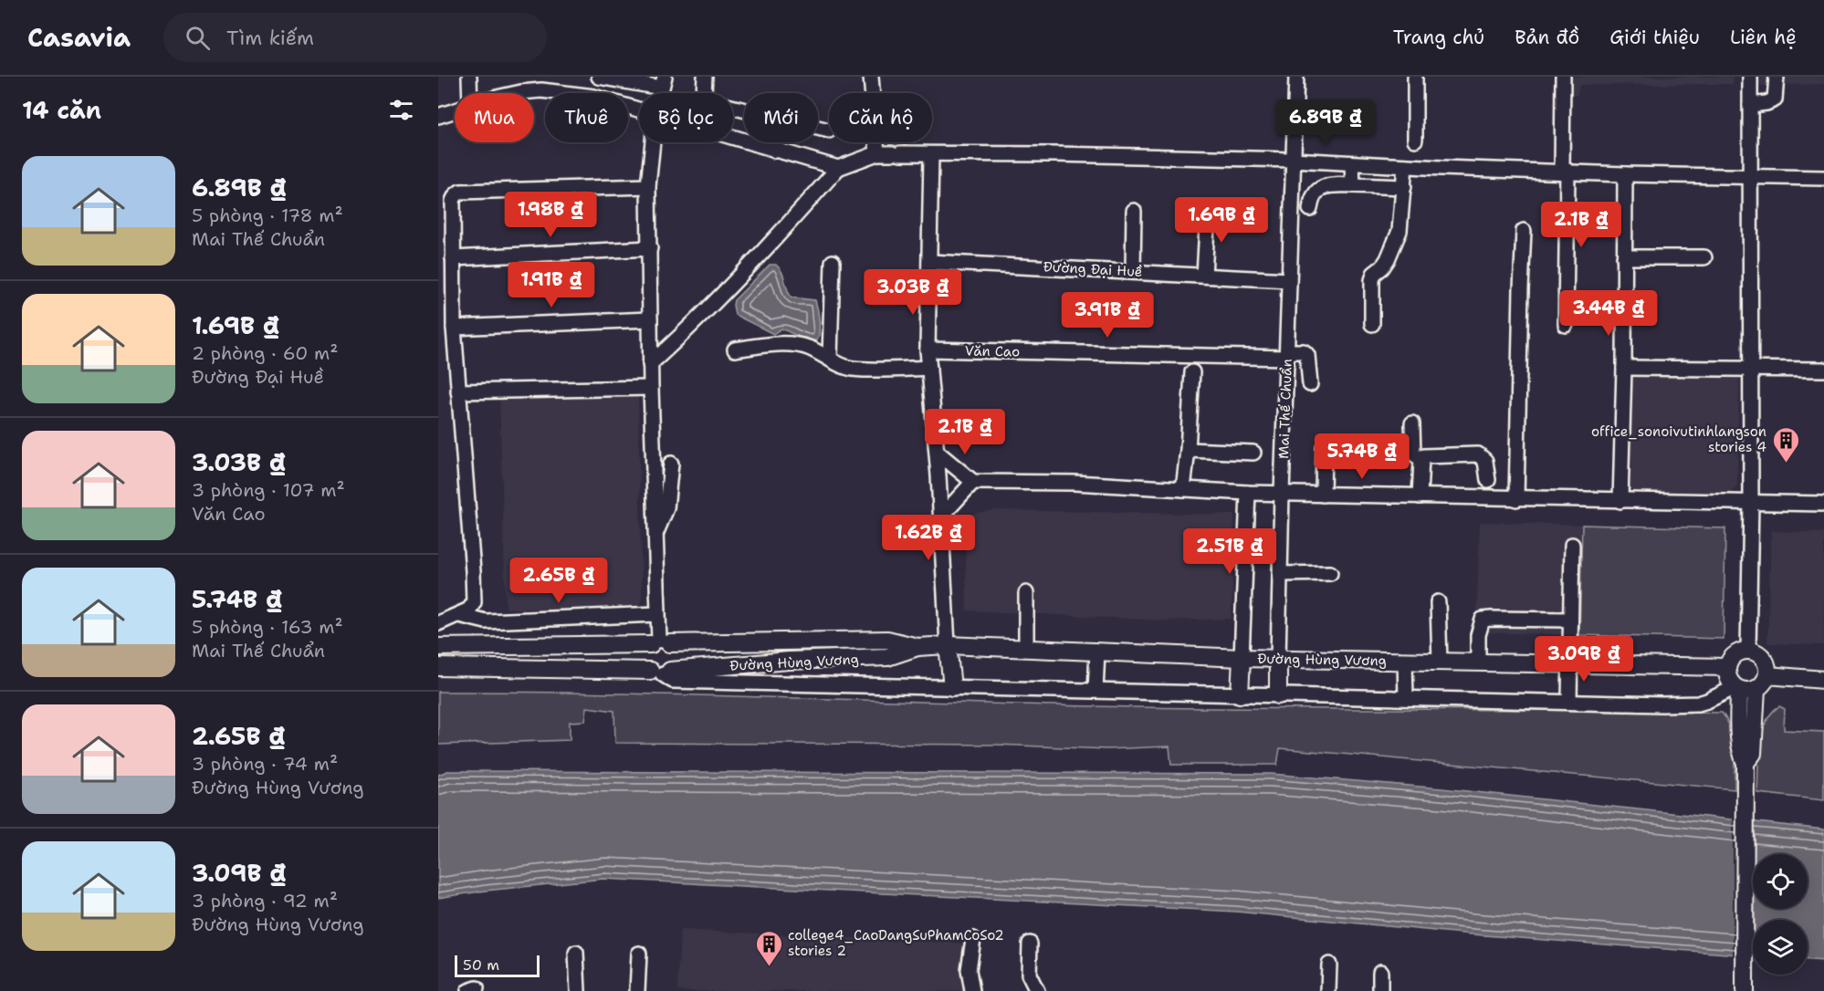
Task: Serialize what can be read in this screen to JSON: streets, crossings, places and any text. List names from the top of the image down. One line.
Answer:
{"streets":{"main road":["Đường Hùng Vương"],"street":["Đường Đại Huề","Văn Cao","Mai Thế Chuẩn"]},"crossings":[["Đường Đại Huề","Mai Thế Chuẩn"],["Văn Cao","Mai Thế Chuẩn"],["Mai Thế Chuẩn","Đường Hùng Vương"]],"places":{"building":["office_sonoivutinhlangson stories 4","college4_CaoDangSuPhamCoSo2 stories 2"]},"scale_bar":"50 m","page":{"header":"Casavia","search":"Tìm kiếm","nav":["Trang chủ","Bản đồ","Giới thiệu","Liên hệ"],"heading":"14 căn","chip":["Mua","Thuê","Bộ lọc","Mới","Căn hộ"],"price":["6.89B ₫","1.98B ₫","1.69B ₫","2.1B ₫","1.91B ₫","3.03B ₫","3.44B ₫","3.91B ₫","2.1B ₫","5.74B ₫","1.62B ₫","2.51B ₫","2.65B ₫","3.09B ₫"],"list":[{"name":"6.89B ₫","note":"5 phòng · 178 m² · Mai Thế Chuẩn"},{"name":"1.69B ₫","note":"2 phòng · 60 m² · Đường Đại Huề"},{"name":"3.03B ₫","note":"3 phòng · 107 m² · Văn Cao"},{"name":"5.74B ₫","note":"5 phòng · 163 m² · Mai Thế Chuẩn"},{"name":"2.65B ₫","note":"3 phòng · 74 m² · Đường Hùng Vương"},{"name":"3.09B ₫","note":"3 phòng · 92 m² · Đường Hùng Vương"}],"scale":"50 m"}}
